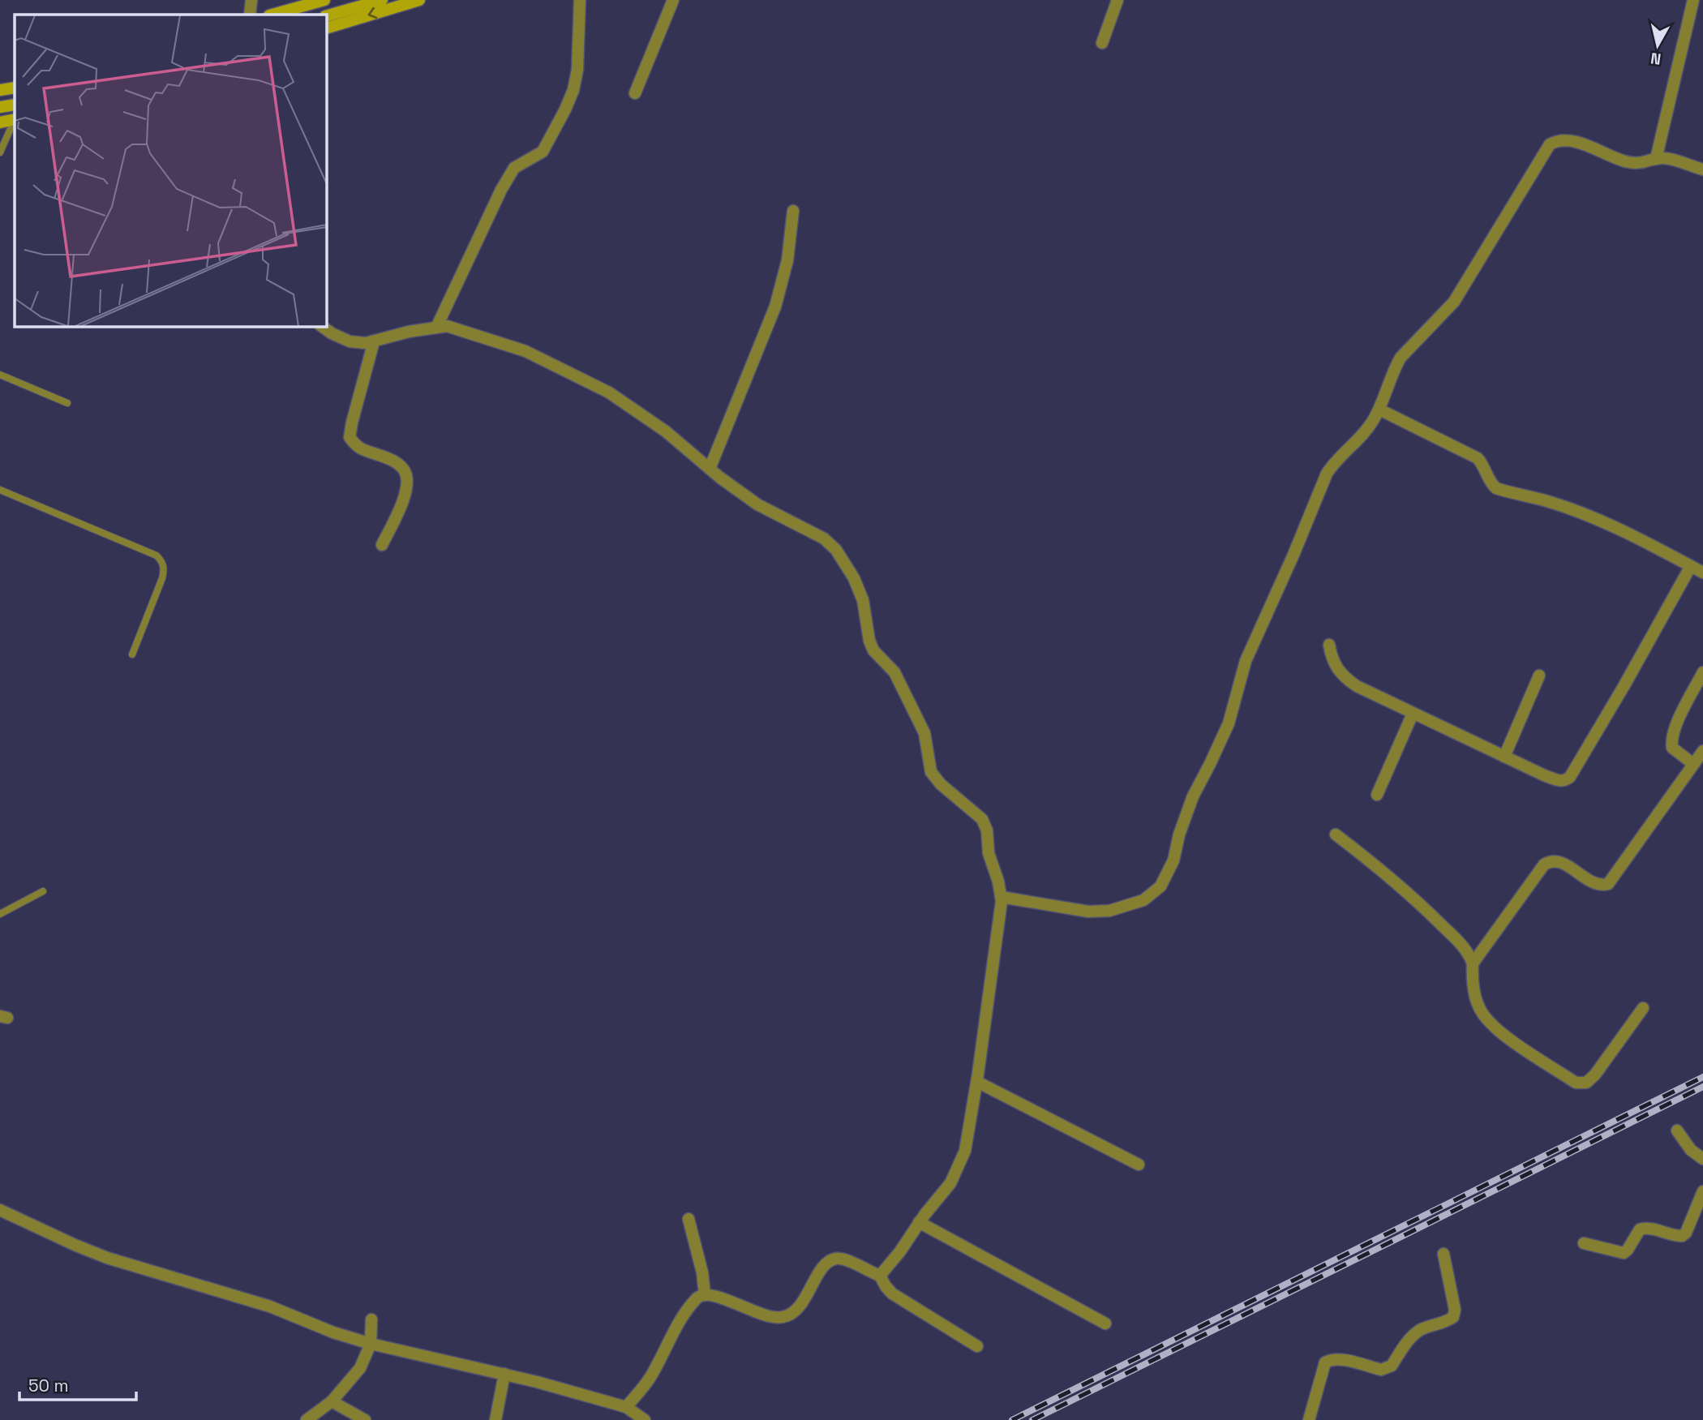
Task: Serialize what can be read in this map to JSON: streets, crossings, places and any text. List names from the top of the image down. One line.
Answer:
{"scale_bar":"50 m","north":"bottom"}
